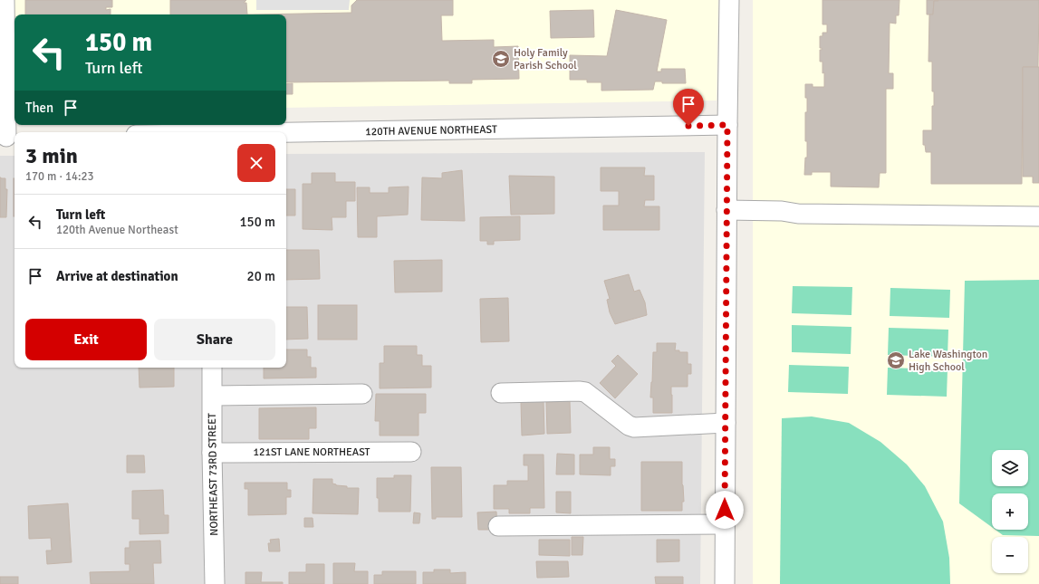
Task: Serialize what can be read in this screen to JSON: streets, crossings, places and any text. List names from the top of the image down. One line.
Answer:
{"streets":{"street":["120TH AVENUE NORTHEAST","121ST LANE NORTHEAST","NORTHEAST 73RD STREET"]},"crossings":[["121ST LANE NORTHEAST","NORTHEAST 73RD STREET"]],"places":{"school or university":["Holy Family Parish School","Lake Washington High School"]},"page":{"turn":["150 m","Turn left"],"then":"Then","heading":["3 min","170 m · 14:23"],"list":[{"name":"Turn left","note":"120th Avenue Northeast","value":"150 m"},{"name":"Arrive at destination","value":"20 m"}],"buttons":["Exit","Share"],"map_buttons":["+","−"]}}
